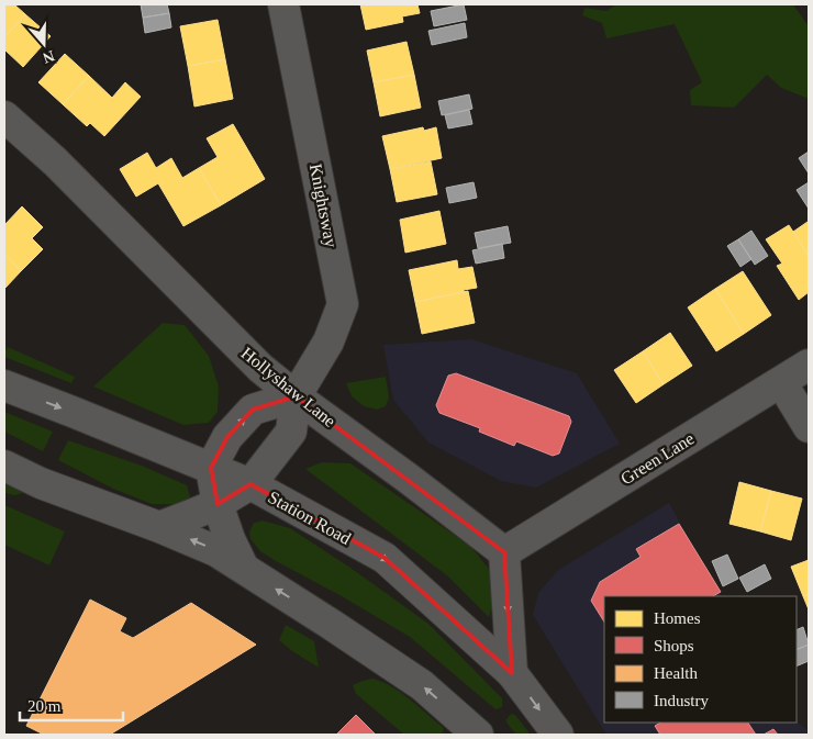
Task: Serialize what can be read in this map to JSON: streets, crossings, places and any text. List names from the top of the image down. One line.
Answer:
{"streets":{"main road":["Knightsway","Hollyshaw Lane","Green Lane","Station Road"]},"crossings":[["Knightsway","Hollyshaw Lane"],["Hollyshaw Lane","Green Lane"]],"legend":["Homes","Shops","Health","Industry"],"scale_bar":"20 m","north":"bottom"}
